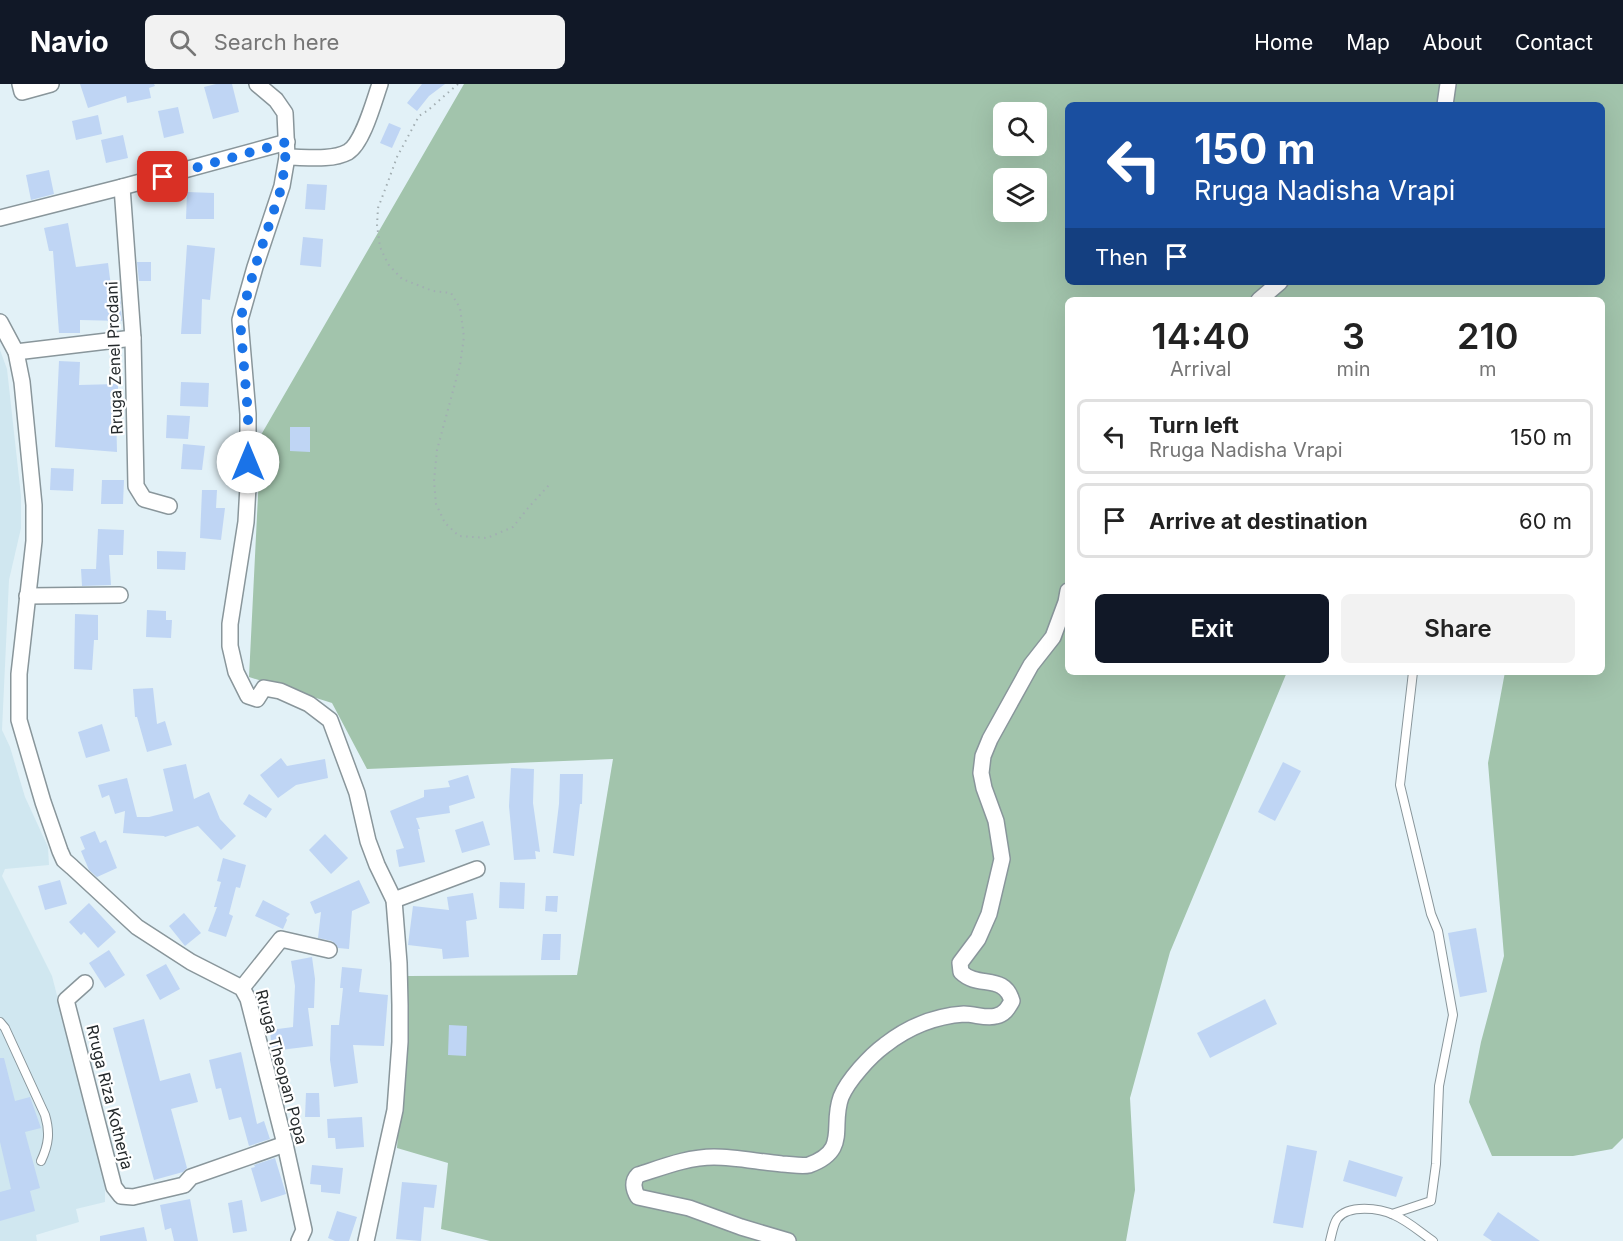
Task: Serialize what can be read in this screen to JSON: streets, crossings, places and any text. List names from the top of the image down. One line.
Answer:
{"streets":{"street":["Rruga Zenel Prodani","Rruga Theopan Popa","Rruga Riza Kotherja"]},"crossings":[["Rruga Theopan Popa","Rruga Riza Kotherja"]],"page":{"header":"Navio","search":"Search here","nav":["Home","Map","About","Contact"],"turn":["150 m","Rruga Nadisha Vrapi"],"then":"Then","eta":["14:40","Arrival","3","min","210","m"],"list":[{"name":"Turn left","note":"Rruga Nadisha Vrapi","value":"150 m"},{"name":"Arrive at destination","value":"60 m"}],"buttons":["Exit","Share"]}}
